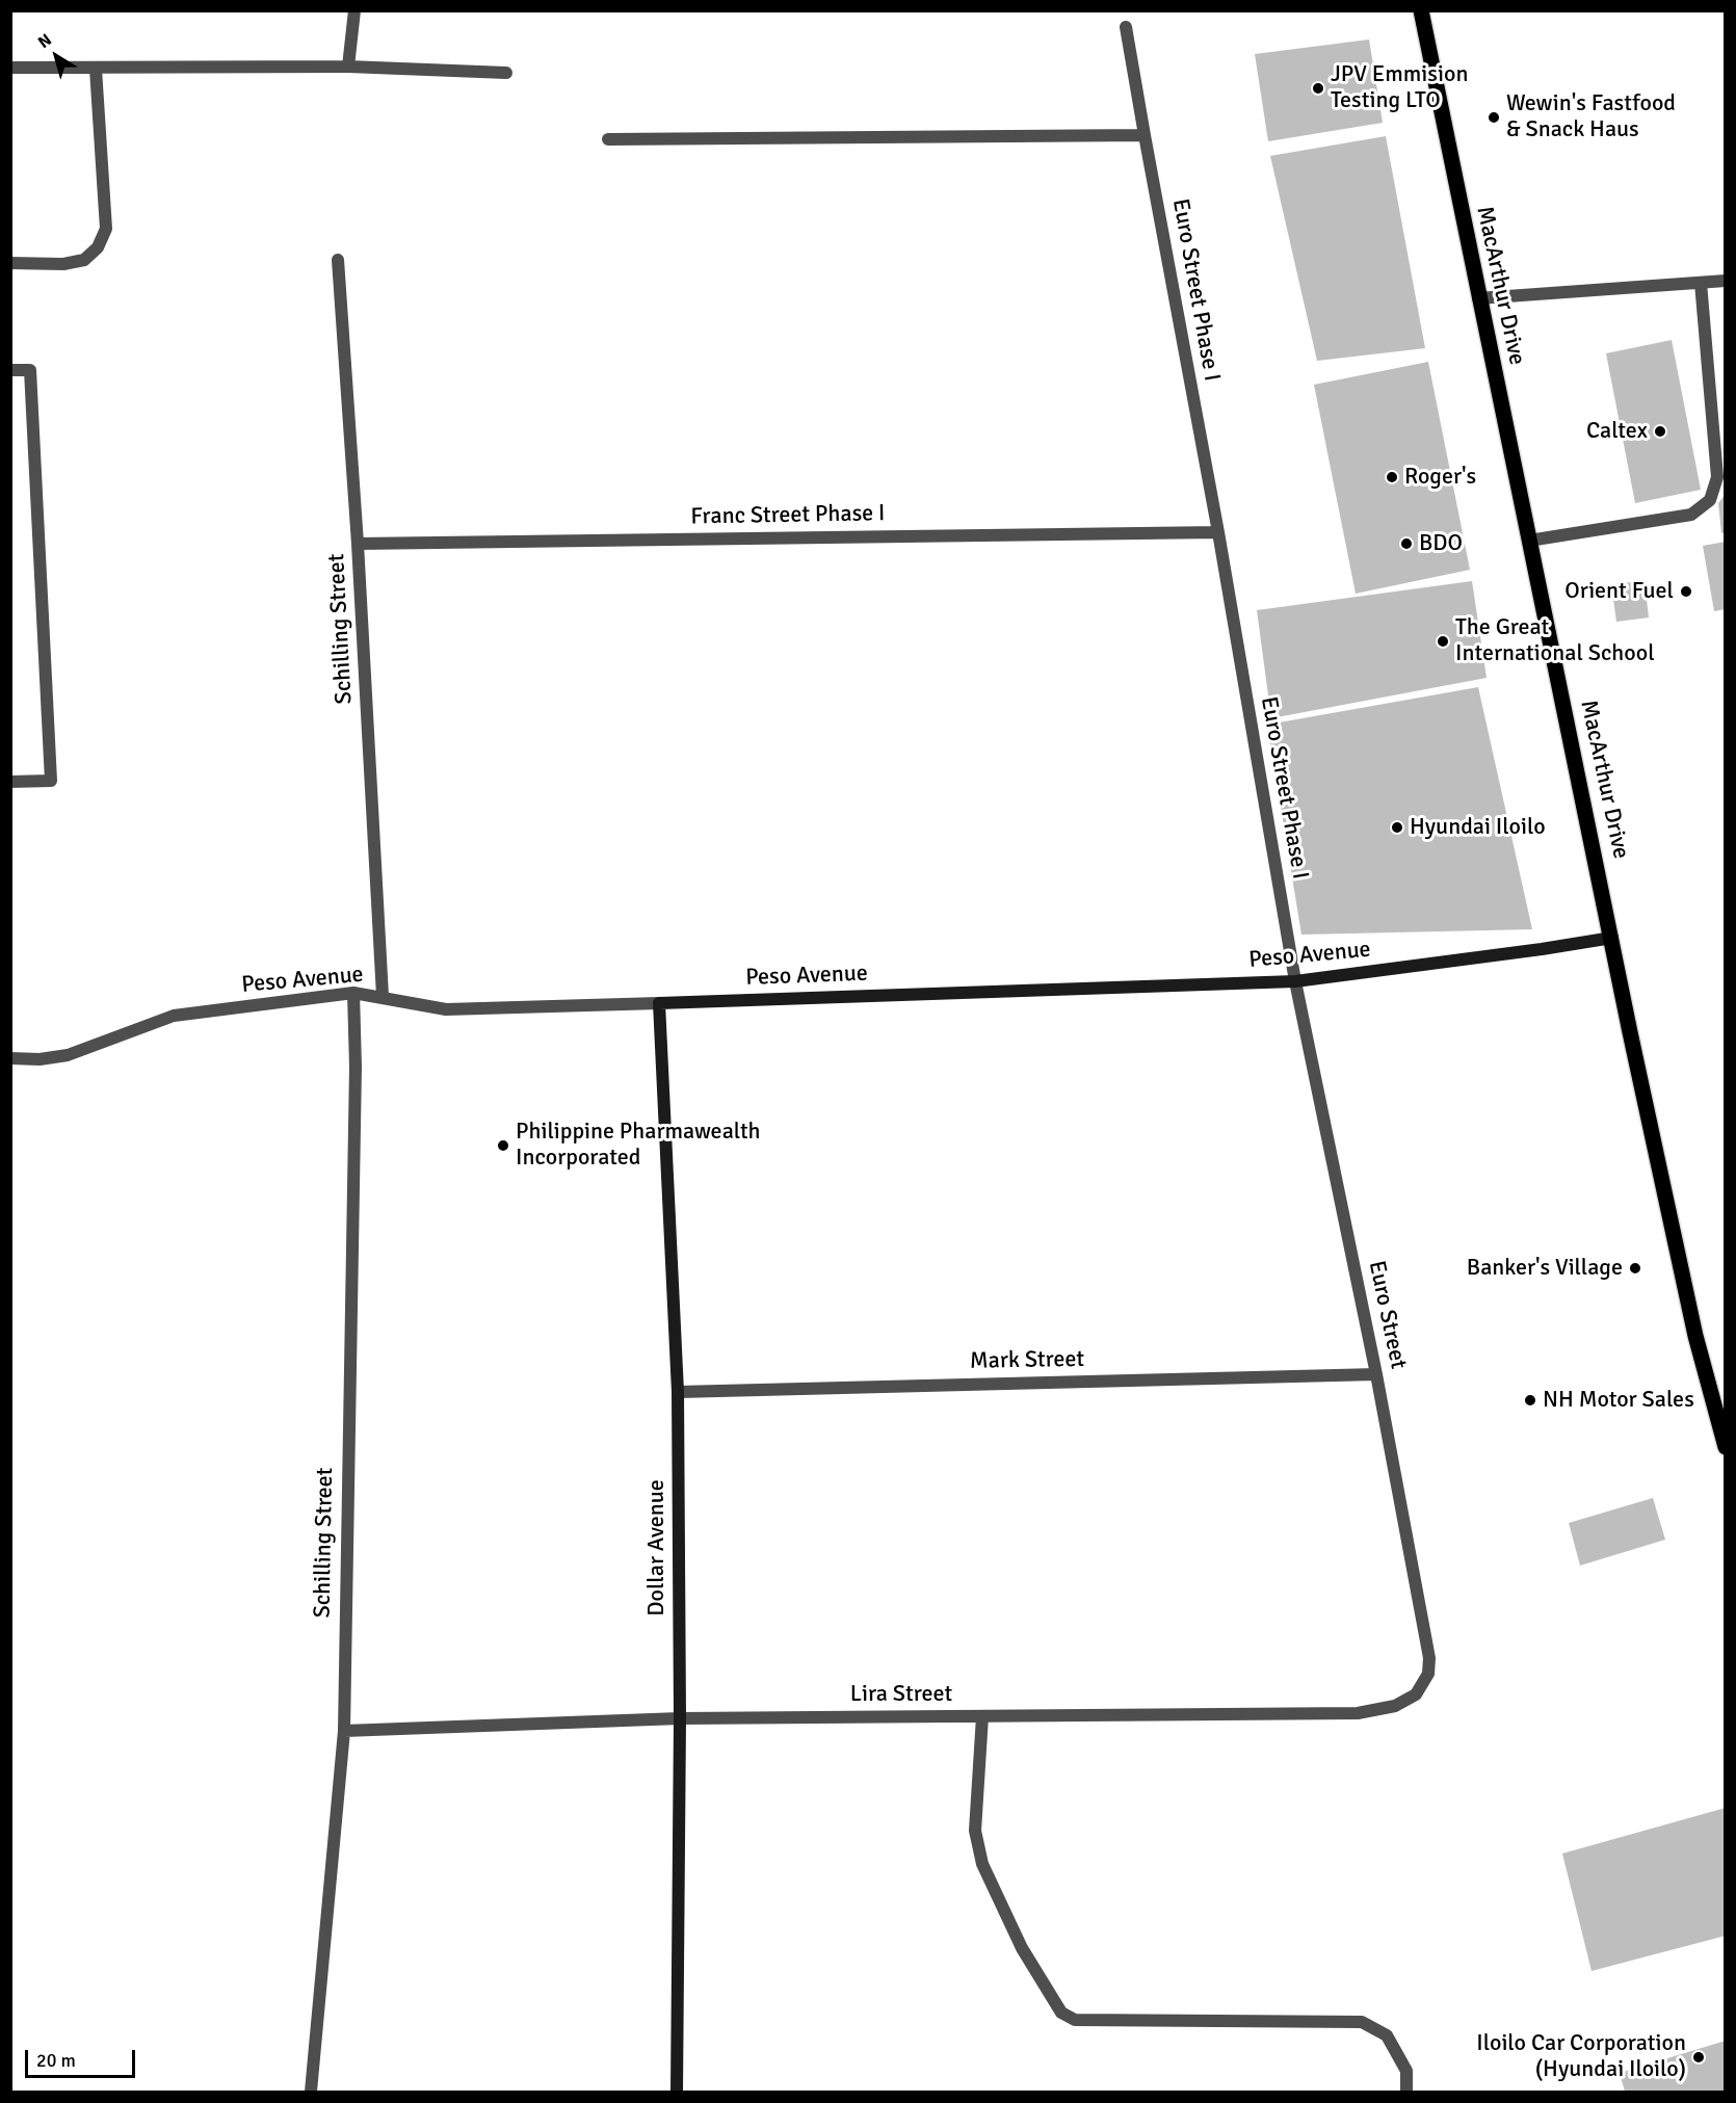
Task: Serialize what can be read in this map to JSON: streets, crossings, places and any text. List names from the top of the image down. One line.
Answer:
{"streets":{"main road":["MacArthur Drive"],"street":["Euro Street Phase I","Franc Street Phase I","Schilling Street","Peso Avenue","Euro Street","Mark Street","Dollar Avenue","Lira Street"]},"crossings":[["MacArthur Drive","Peso Avenue"],["Euro Street Phase I","Franc Street Phase I"],["Euro Street Phase I","Peso Avenue"],["Euro Street Phase I","Euro Street"],["Franc Street Phase I","Schilling Street"],["Schilling Street","Peso Avenue"],["Schilling Street","Lira Street"],["Peso Avenue","Euro Street"],["Peso Avenue","Dollar Avenue"],["Euro Street","Mark Street"],["Euro Street","Lira Street"],["Mark Street","Dollar Avenue"],["Dollar Avenue","Lira Street"]],"places":["JPV Emmision Testing LTO","Wewin's Fastfood & Snack Haus","Caltex","Roger's","BDO","Orient Fuel","The Great International School","Hyundai Iloilo","Philippine Pharmawealth Incorporated","Banker's Village","NH Motor Sales","Iloilo Car Corporation (Hyundai Iloilo)"],"scale_bar":"20 m","north":"top left"}
